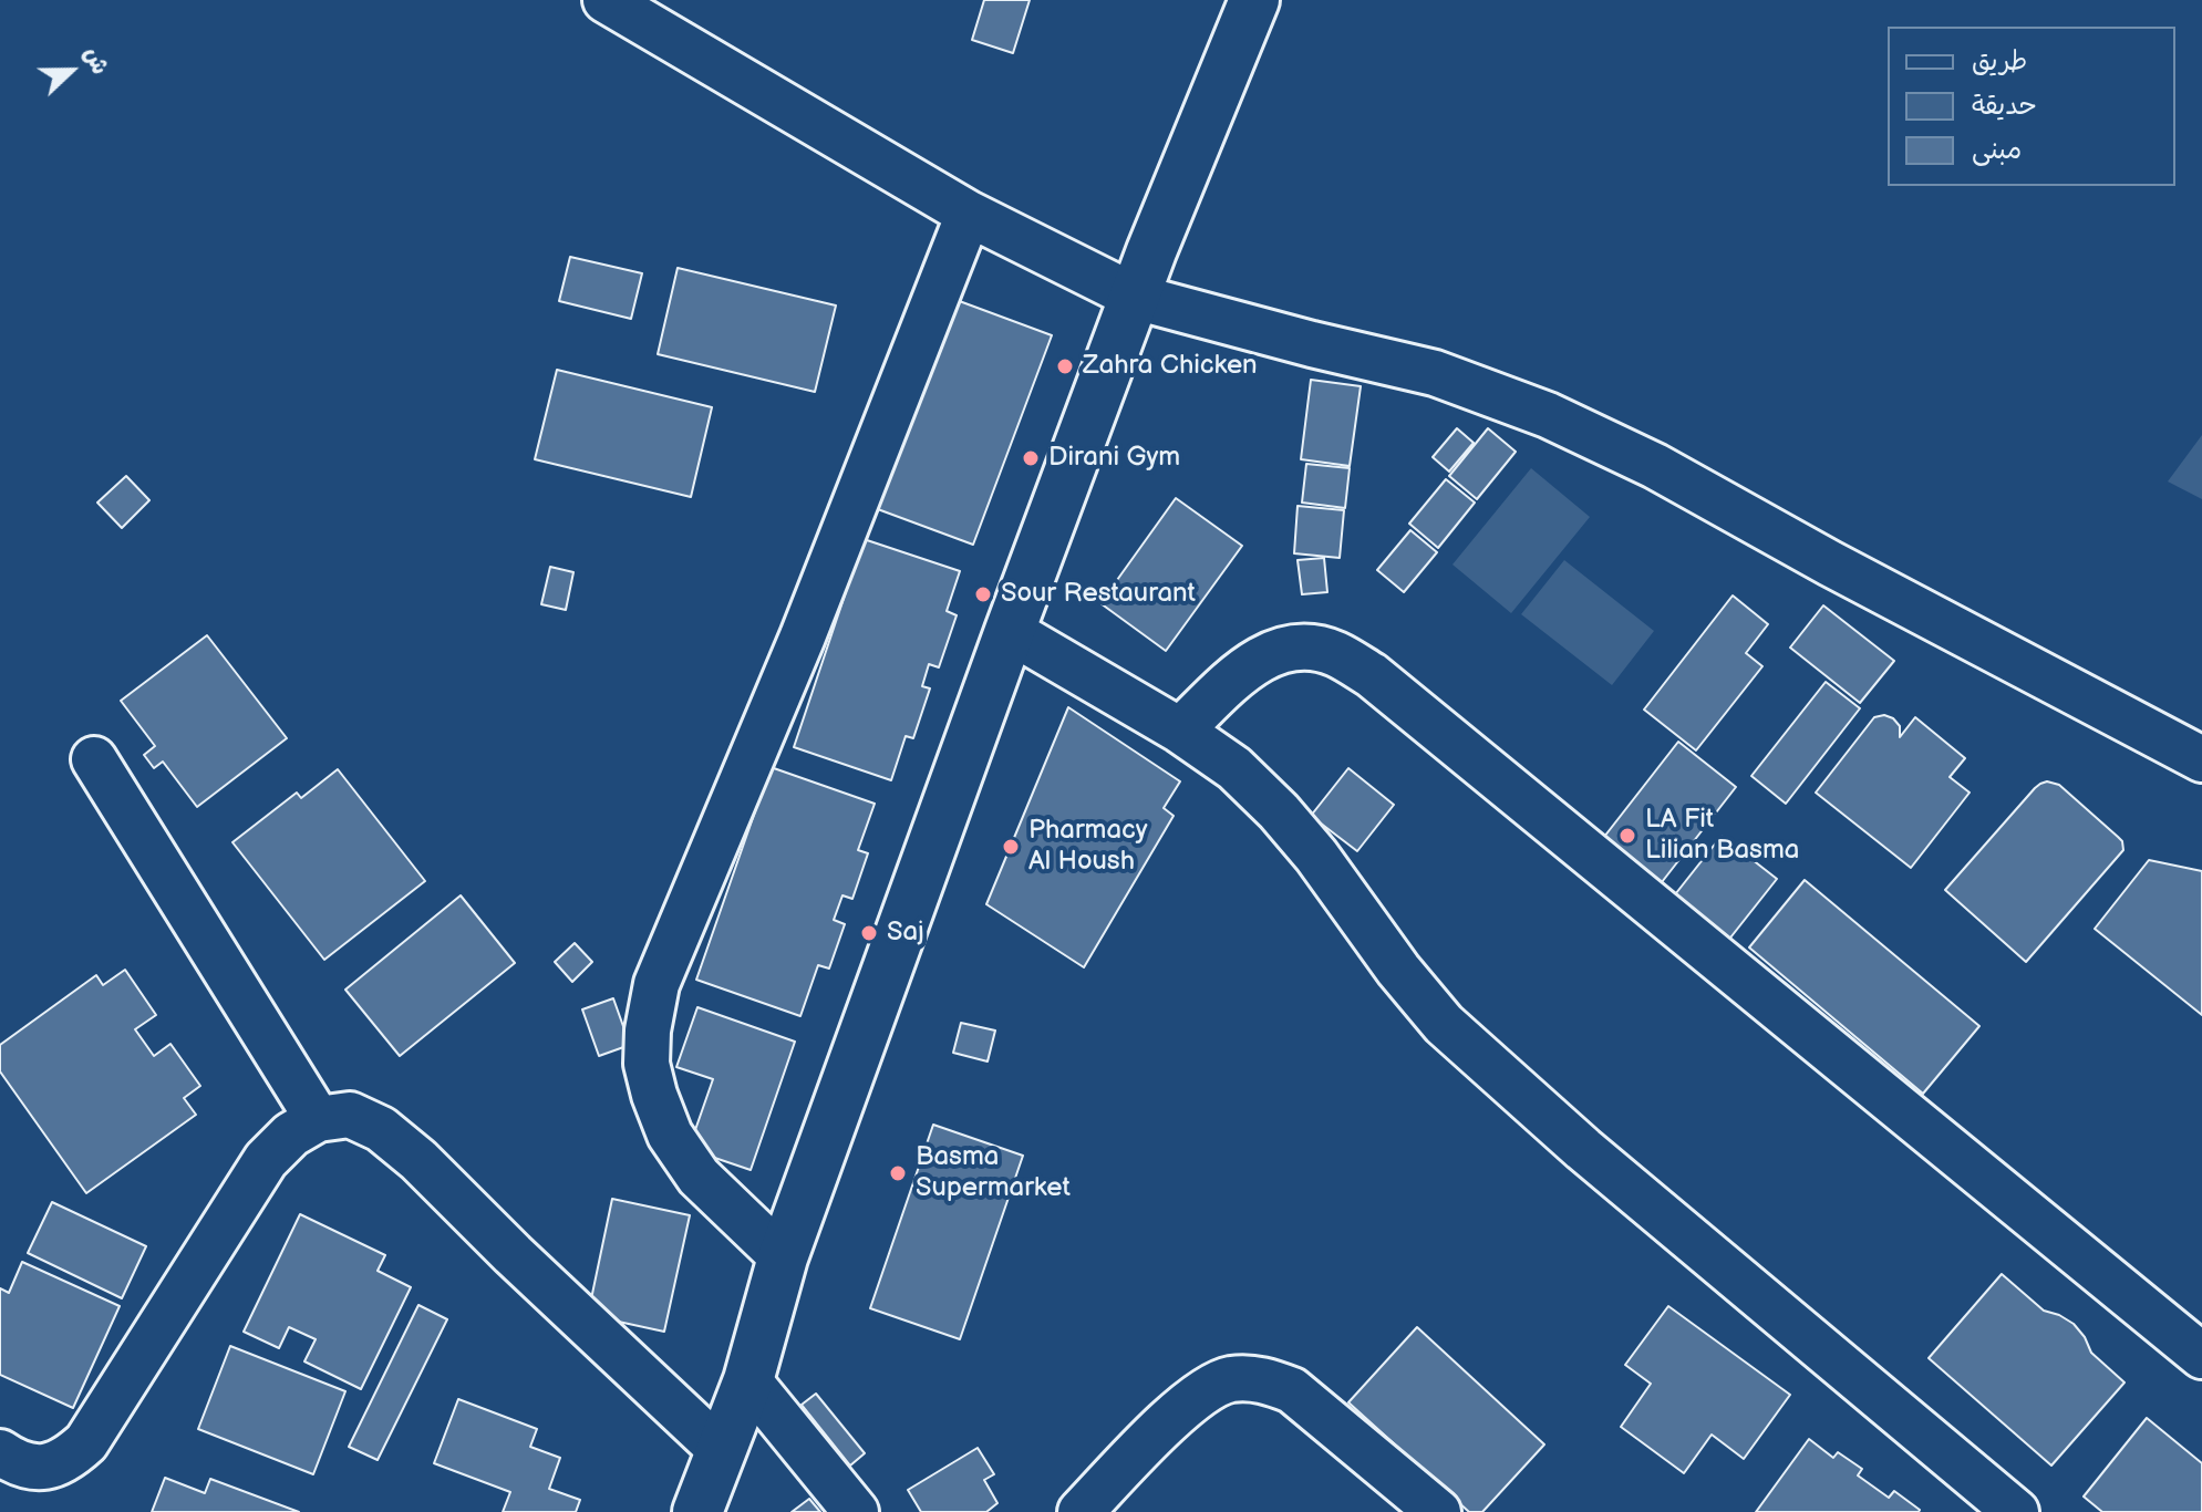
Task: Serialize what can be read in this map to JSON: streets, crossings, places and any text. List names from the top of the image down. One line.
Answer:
{"places":["Zahra Chicken","Dirani Gym","Sour Restaurant","LA Fit Lilian Basma","Pharmacy Al Housh","Saj","Basma Supermarket"],"legend":["طريق","حديقة","مبنى"],"north":"right"}
